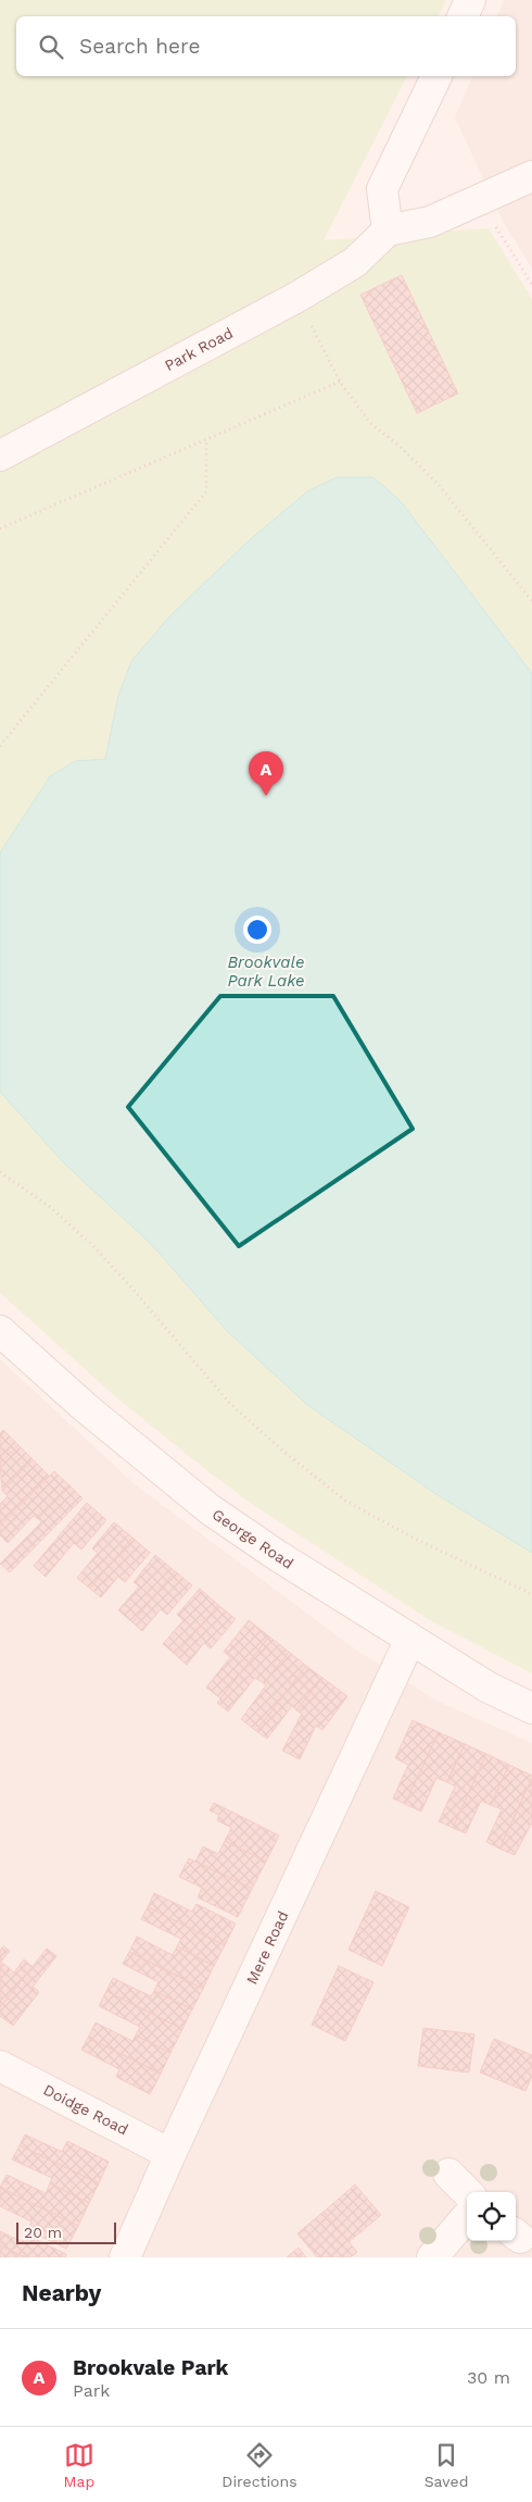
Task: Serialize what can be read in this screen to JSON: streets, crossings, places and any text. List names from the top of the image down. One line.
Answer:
{"streets":{"street":["Park Road","George Road","Mere Road","Doidge Road"]},"crossings":[["George Road","Mere Road"],["Mere Road","Doidge Road"]],"water":["Brookvale Park Lake"],"scale_bar":"20 m","page":{"search":"Search here","pins":"A","scale":"20 m","heading":"Nearby","list":[{"mark":"A","name":"Brookvale Park","note":"Park","value":"30 m"}],"nav":["Map","Directions","Saved"]}}
